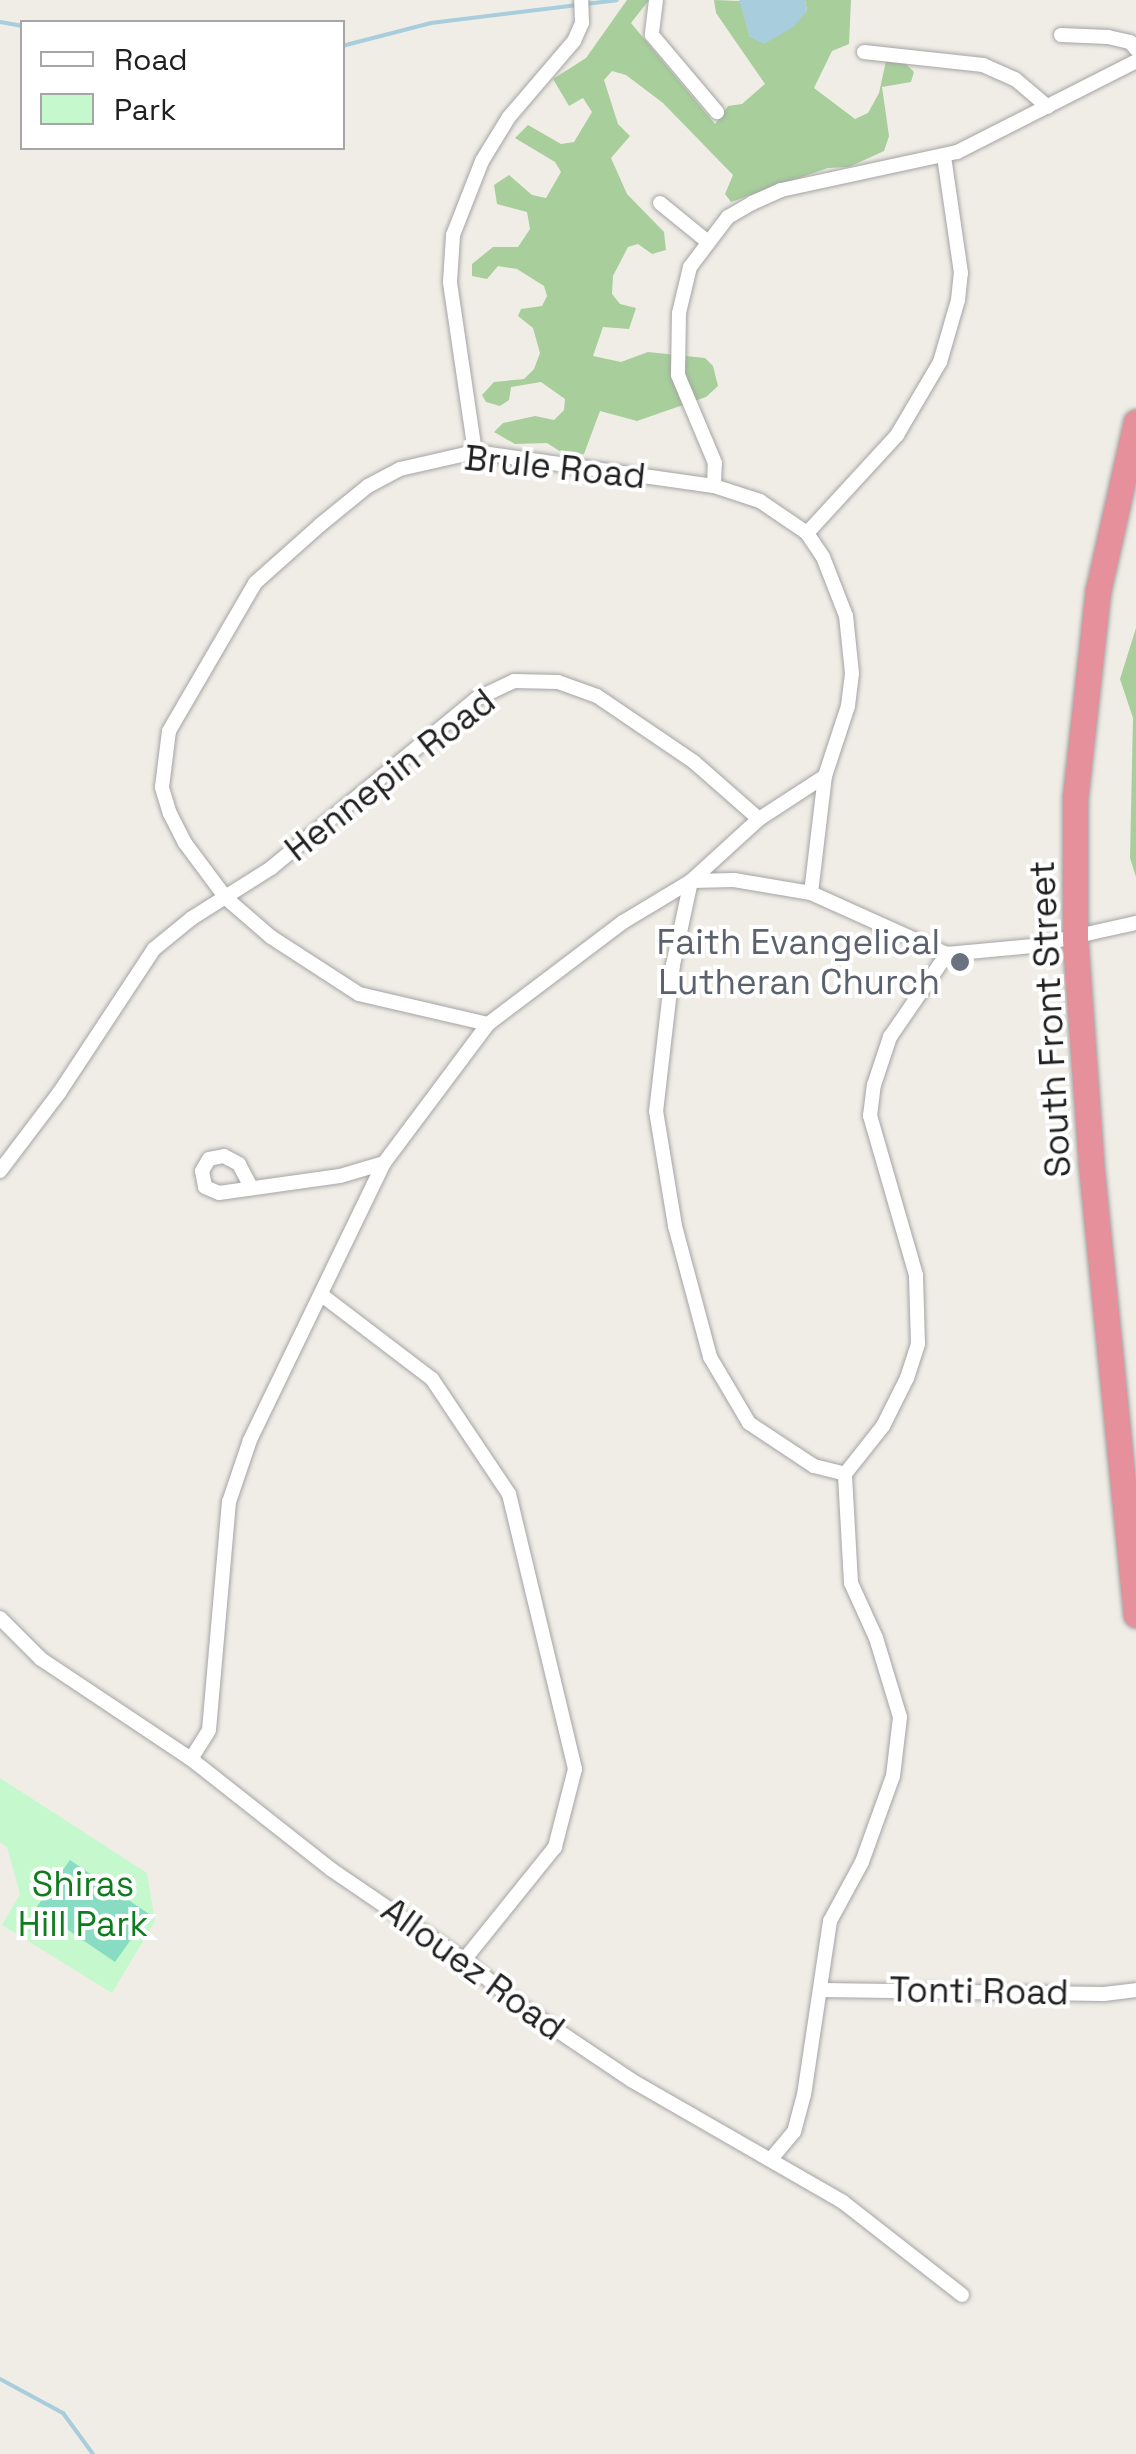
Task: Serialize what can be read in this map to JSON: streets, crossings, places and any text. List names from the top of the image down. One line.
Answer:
{"streets":{"highway":["South Front Street"],"street":["Brule Road","Hennepin Road","Allouez Road","Tonti Road"]},"crossings":[["Brule Road","Hennepin Road"]],"parks":["Shiras Hill Park"],"places":["Faith Evangelical Lutheran Church"],"legend":["Road","Park"]}
